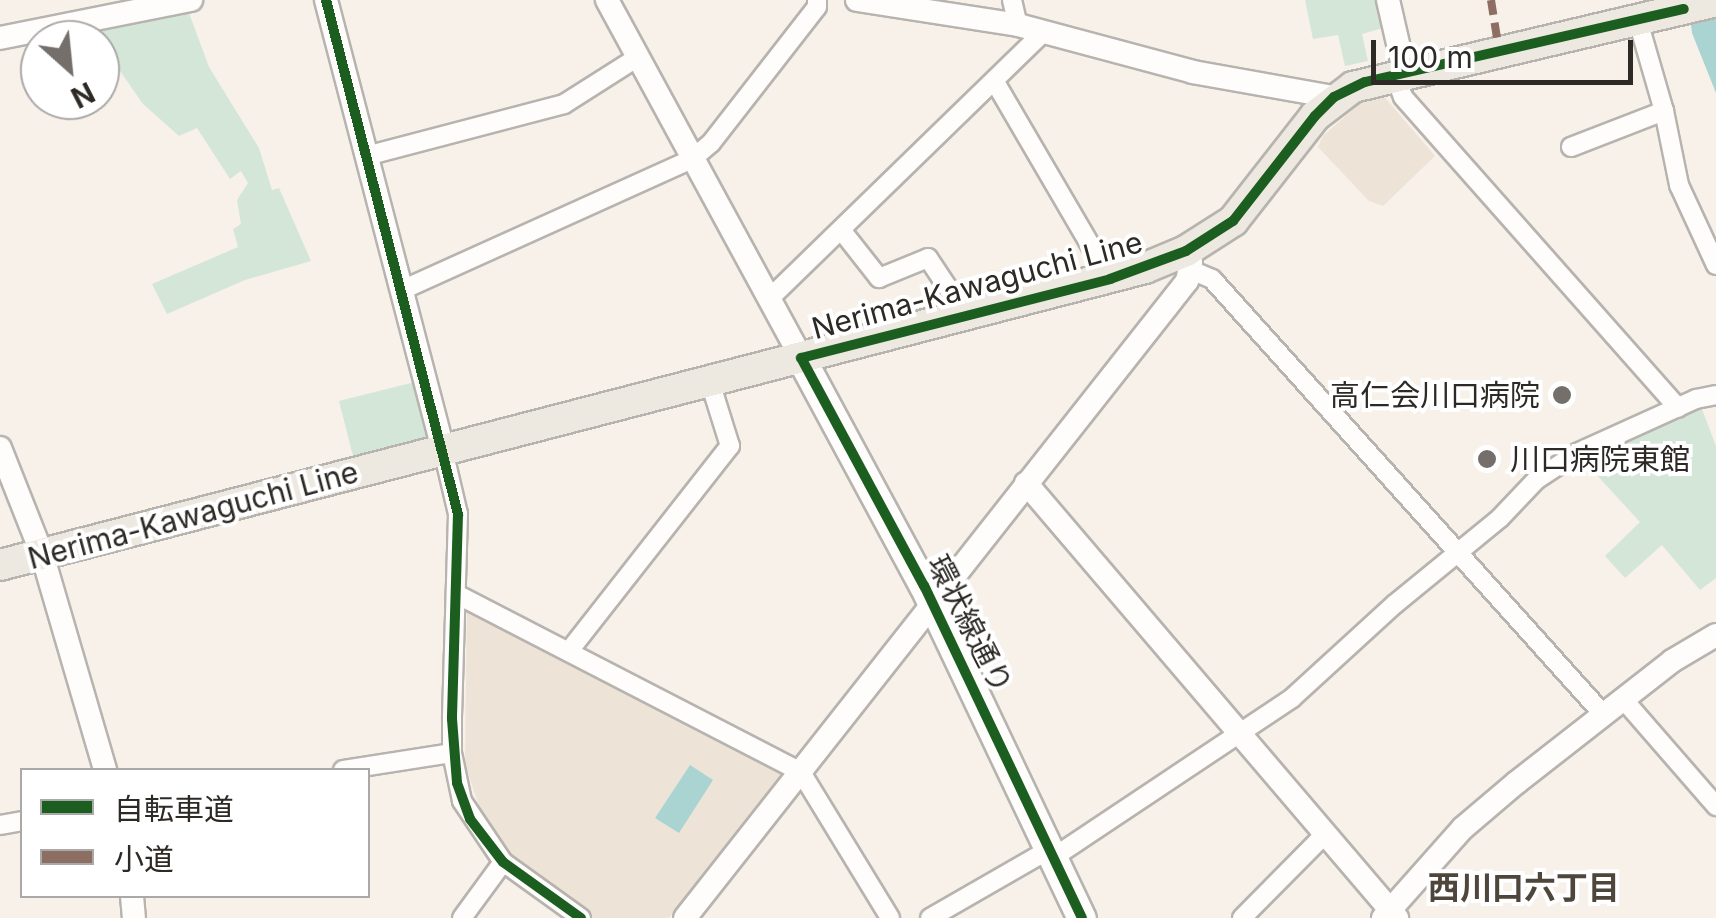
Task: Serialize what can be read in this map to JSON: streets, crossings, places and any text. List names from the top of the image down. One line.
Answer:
{"streets":{"main road":["Nerima-Kawaguchi Line","環状線通り"]},"crossings":[["Nerima-Kawaguchi Line","環状線通り"]],"districts":["西川口六丁目"],"places":["高仁会川口病院","川口病院東館"],"legend":["自転車道","小道"],"scale_bar":"100 m","north":"bottom right"}
